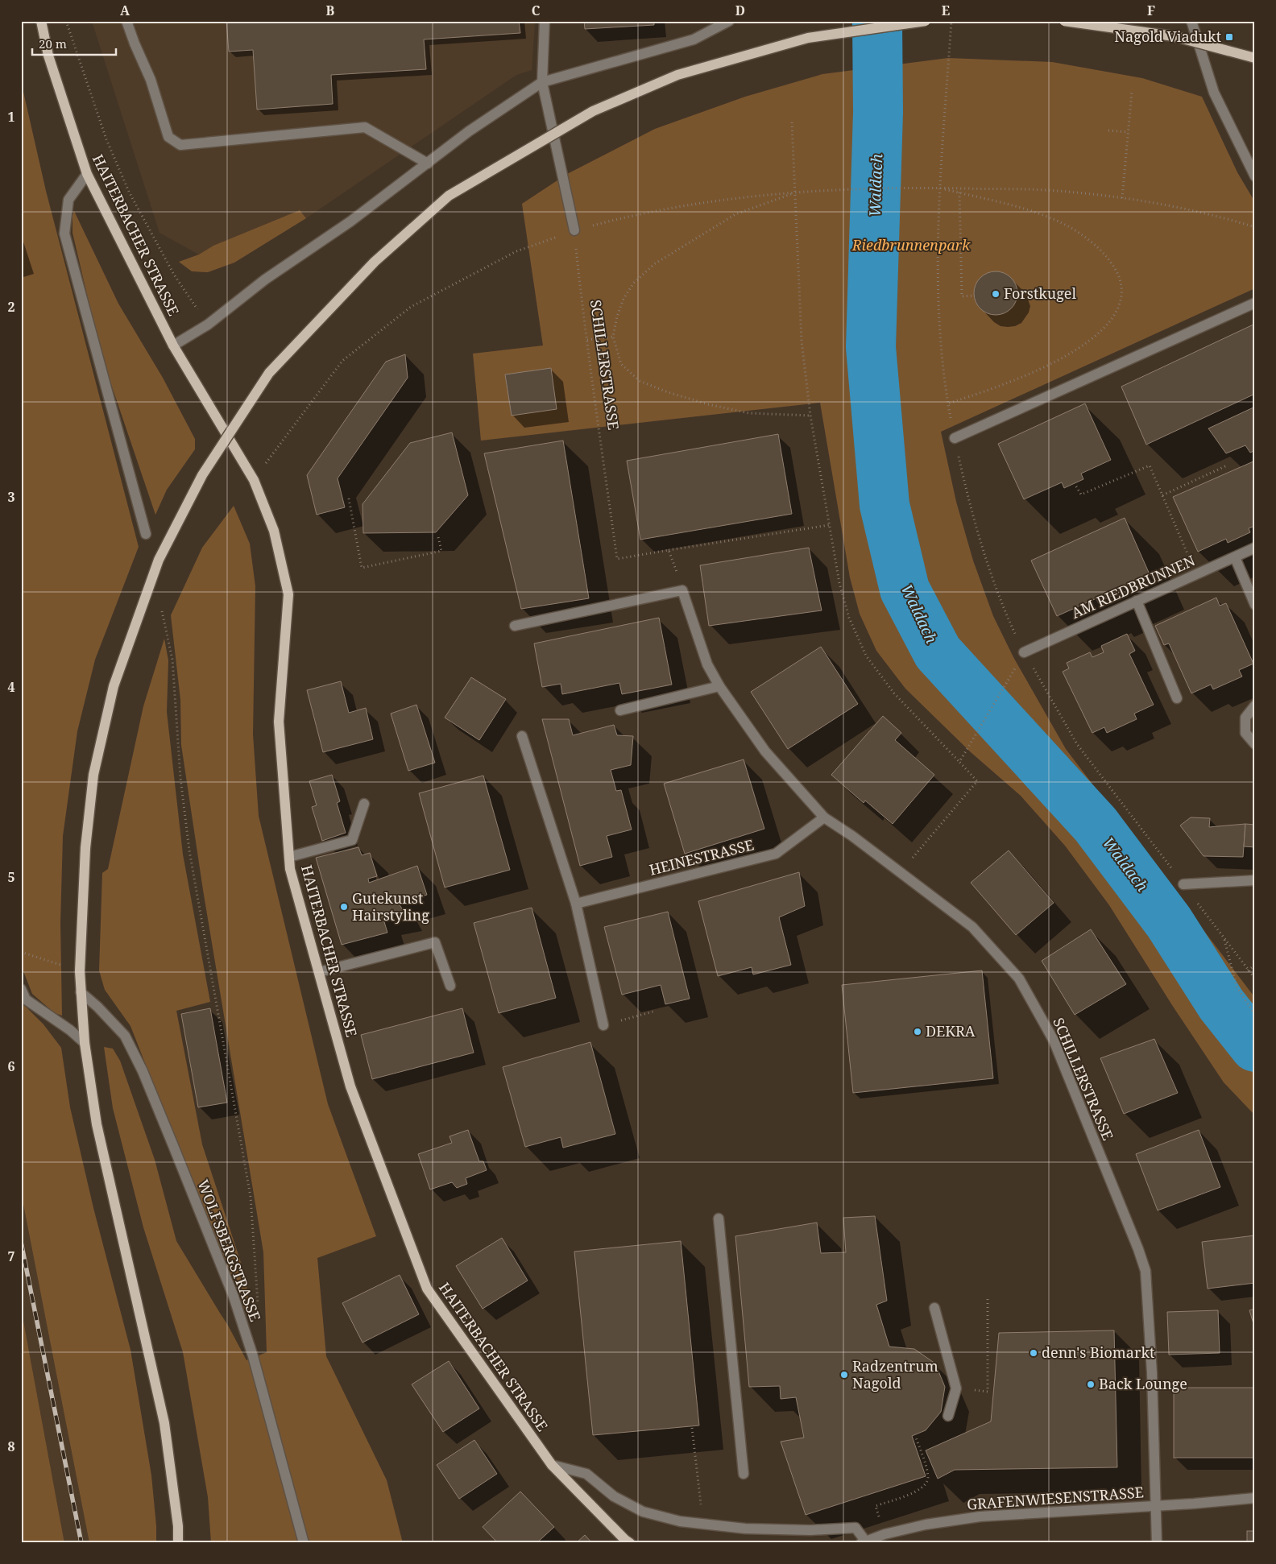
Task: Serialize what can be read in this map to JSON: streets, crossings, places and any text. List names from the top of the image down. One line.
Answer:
{"streets":{"main road":["HAITERBACHER STRASSE"],"street":["SCHILLERSTRASSE","AM RIEDBRUNNEN","HEINESTRASSE","WOLFSBERGSTRASSE","GRAFENWIESENSTRASSE"]},"crossings":[["SCHILLERSTRASSE","HEINESTRASSE"],["SCHILLERSTRASSE","GRAFENWIESENSTRASSE"]],"water":["Waldach"],"parks":["Riedbrunnenpark"],"places":{"transit":["Nagold Viadukt"],"other":["Forstkugel","Gutekunst Hairstyling","DEKRA","denn's Biomarkt","Radzentrum Nagold","Back Lounge"]},"scale_bar":"20 m","grid":{"columns":["A","B","C","D","E","F"],"rows":["1","2","3","4","5","6","7","8"]}}
